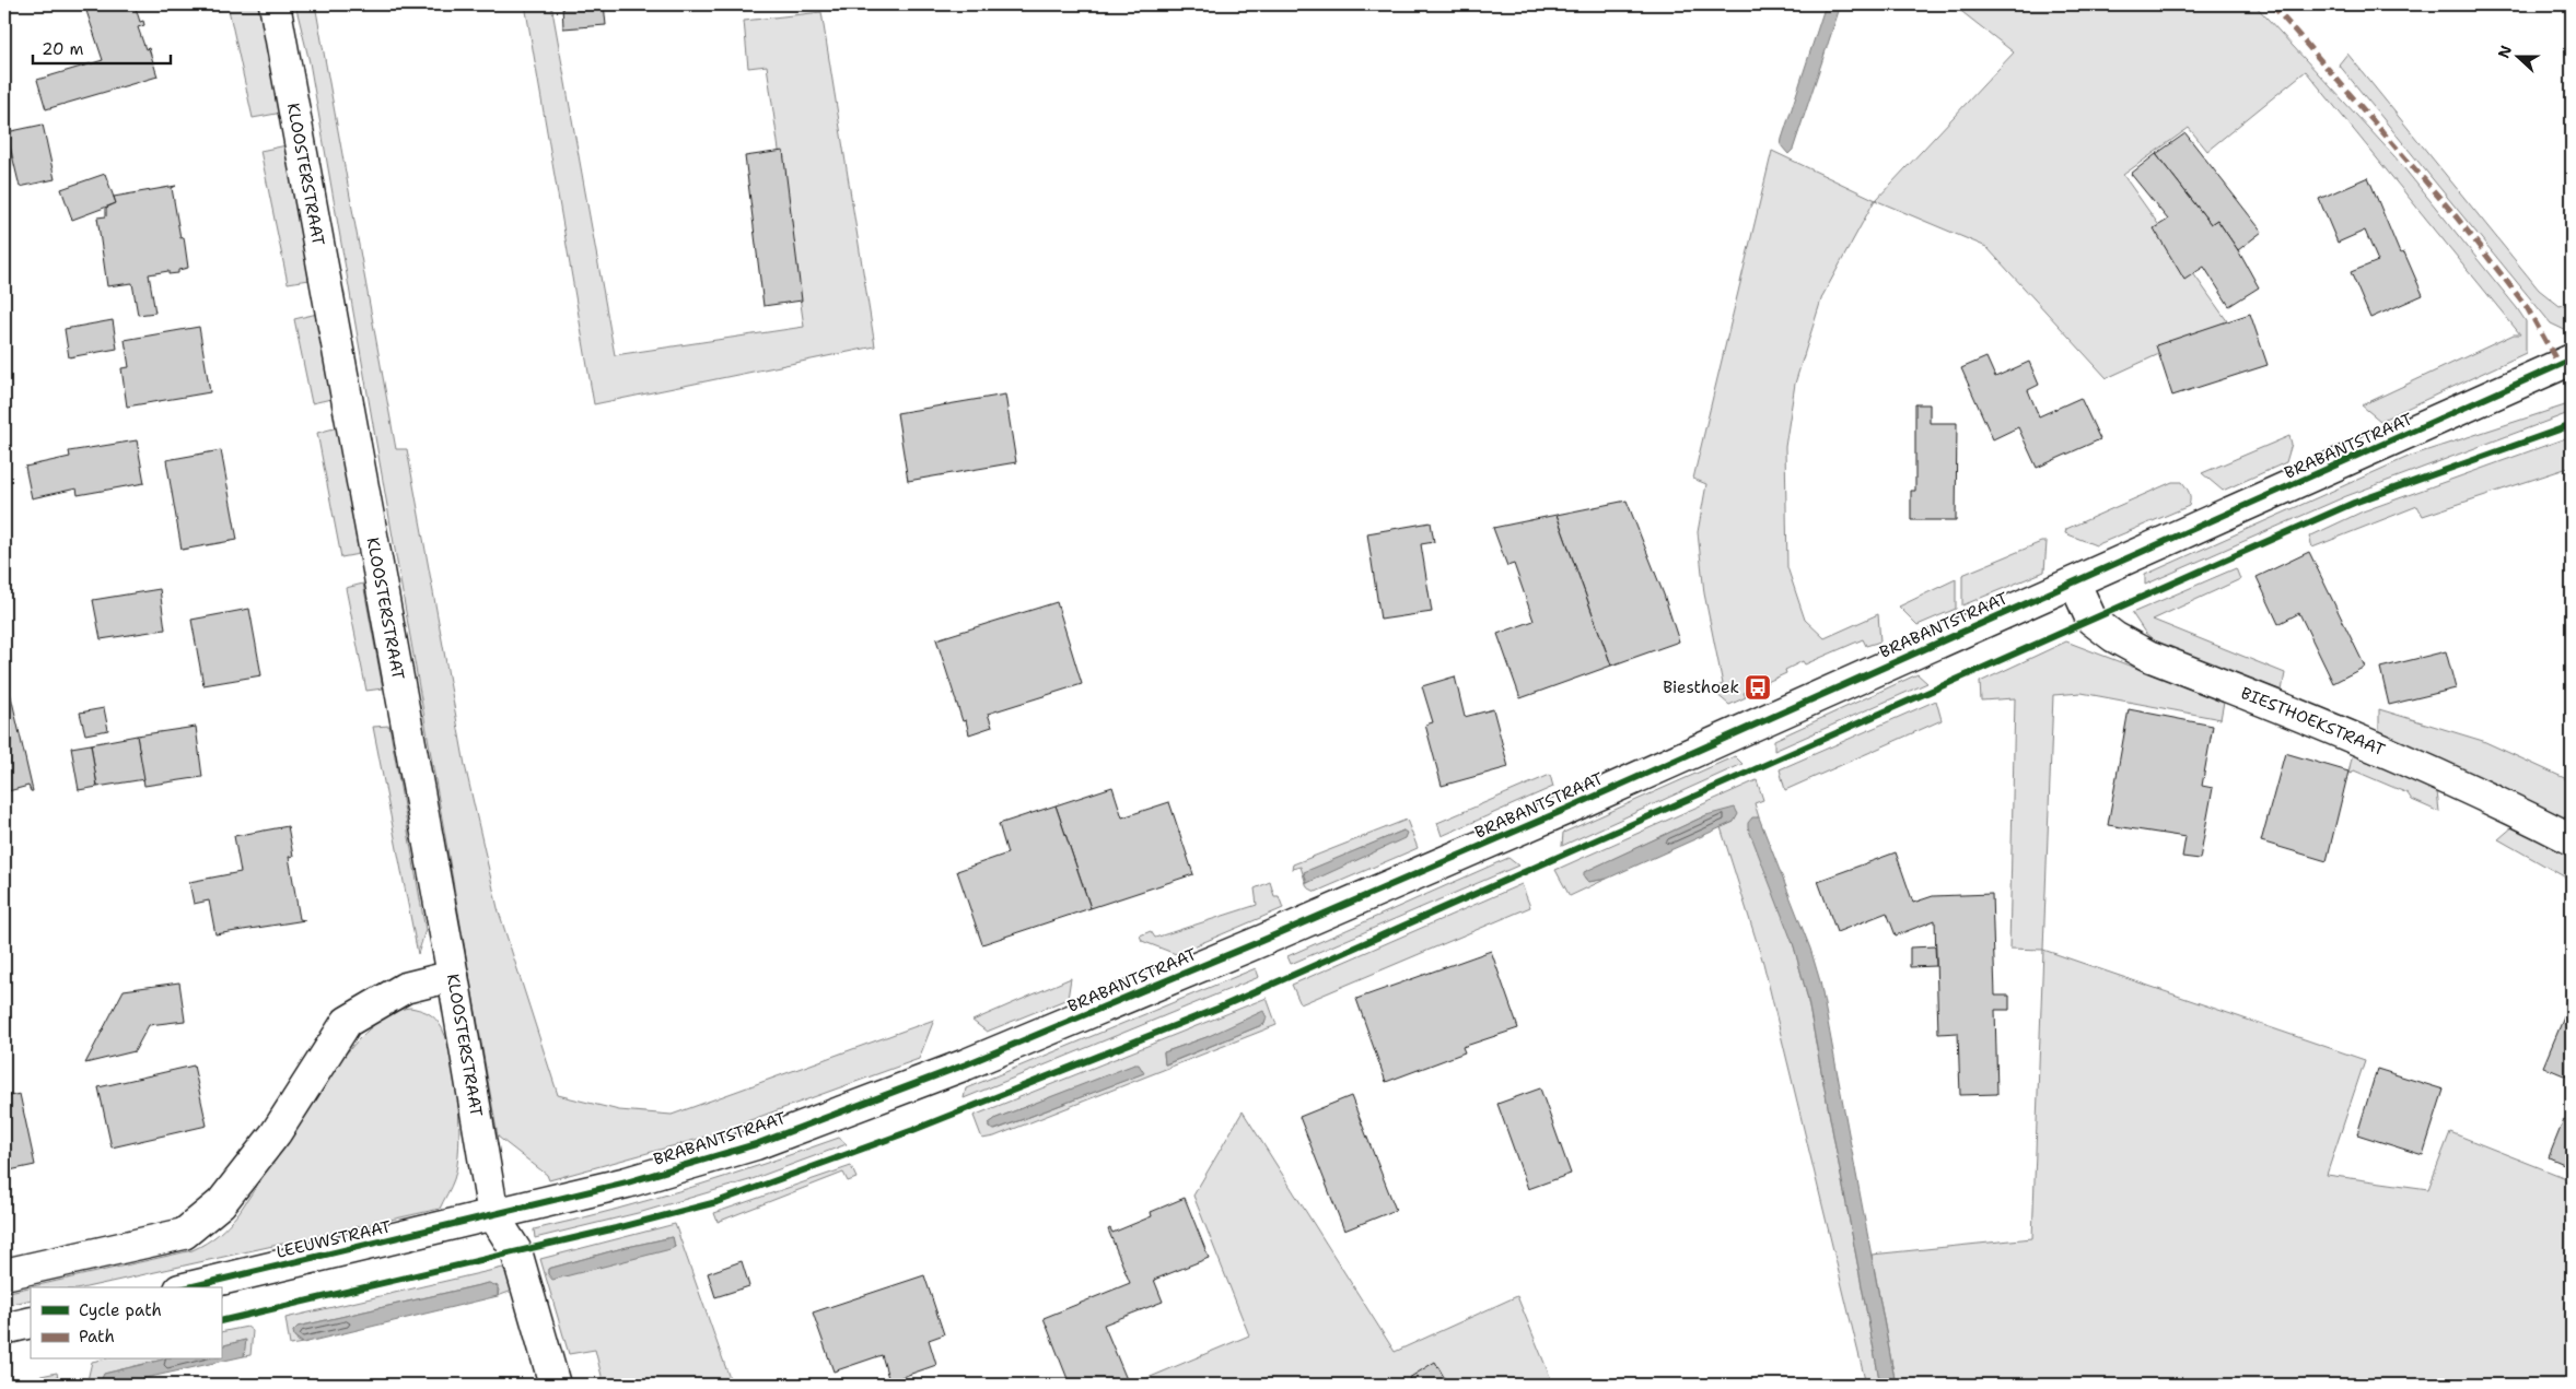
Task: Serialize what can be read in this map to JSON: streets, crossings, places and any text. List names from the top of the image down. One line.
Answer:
{"streets":{"street":["KLOOSTERSTRAAT","BRABANTSTRAAT","BIESTHOEKSTRAAT","LEEUWSTRAAT"]},"crossings":[["KLOOSTERSTRAAT","BRABANTSTRAAT"],["KLOOSTERSTRAAT","LEEUWSTRAAT"],["BRABANTSTRAAT","BIESTHOEKSTRAAT"],["BRABANTSTRAAT","LEEUWSTRAAT"]],"places":{"bus stop":["Biesthoek"]},"legend":["Cycle path","Path"],"scale_bar":"20 m","north":"left"}
